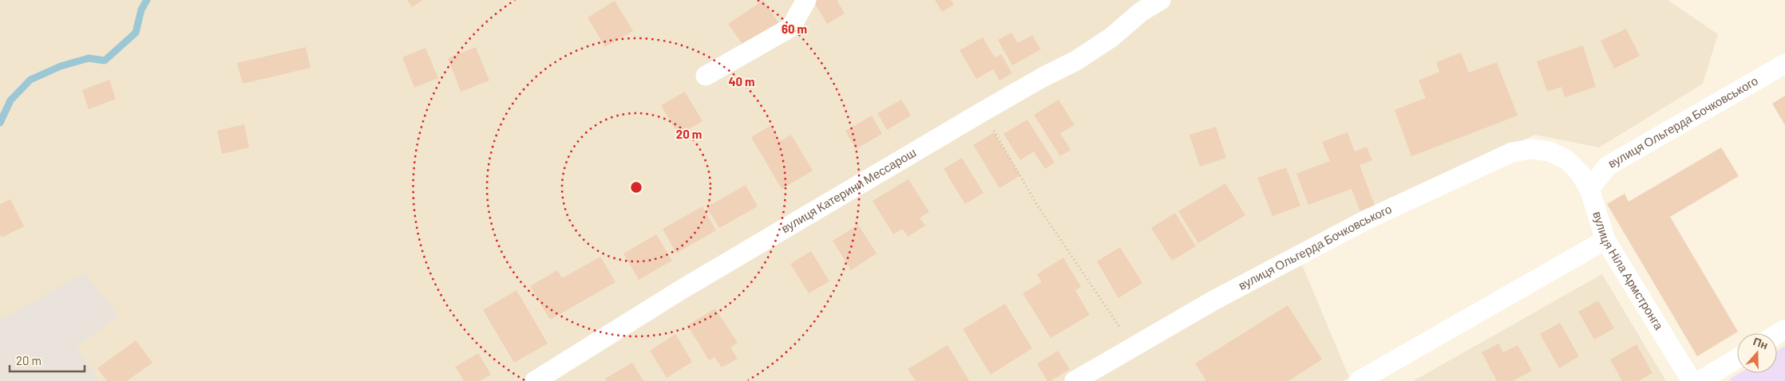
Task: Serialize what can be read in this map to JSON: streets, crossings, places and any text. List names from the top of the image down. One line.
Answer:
{"streets":{"street":["вулиця Ольгерда Бочковського","вулиця Катерини Мессарош","вулиця Ніла Армстронга"]},"crossings":[["вулиця Ольгерда Бочковського","вулиця Ніла Армстронга"]],"scale_bar":"20 m","north":"top","rings":["60 m","40 m","20 m"]}
